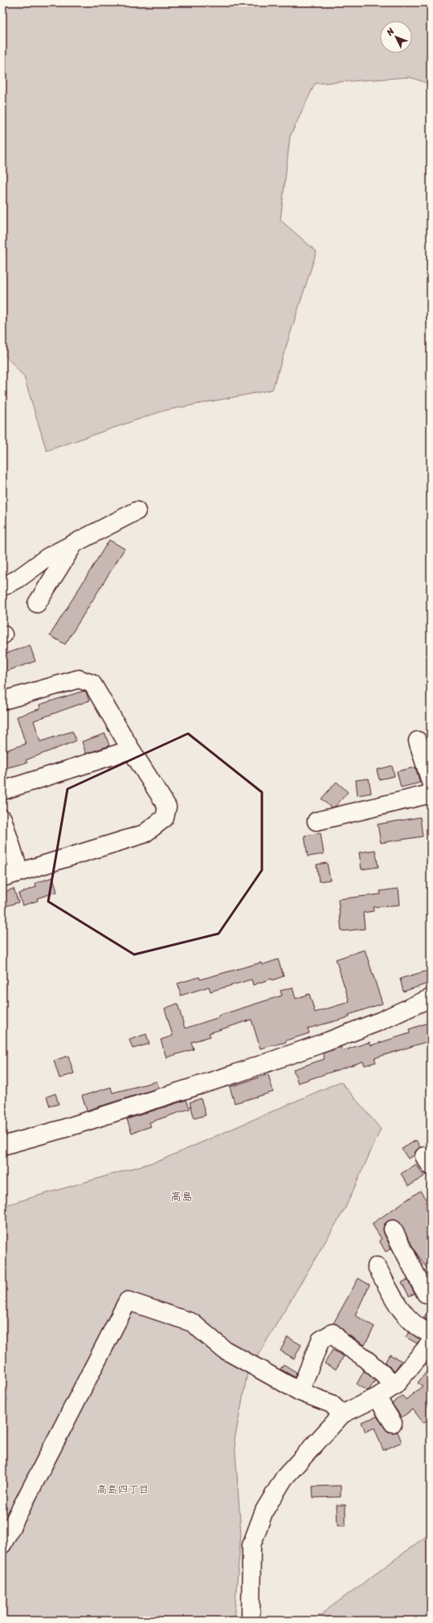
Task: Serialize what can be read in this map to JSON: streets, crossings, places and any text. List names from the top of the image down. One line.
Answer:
{"districts":["高島","高島四丁目"],"north":"top left"}
